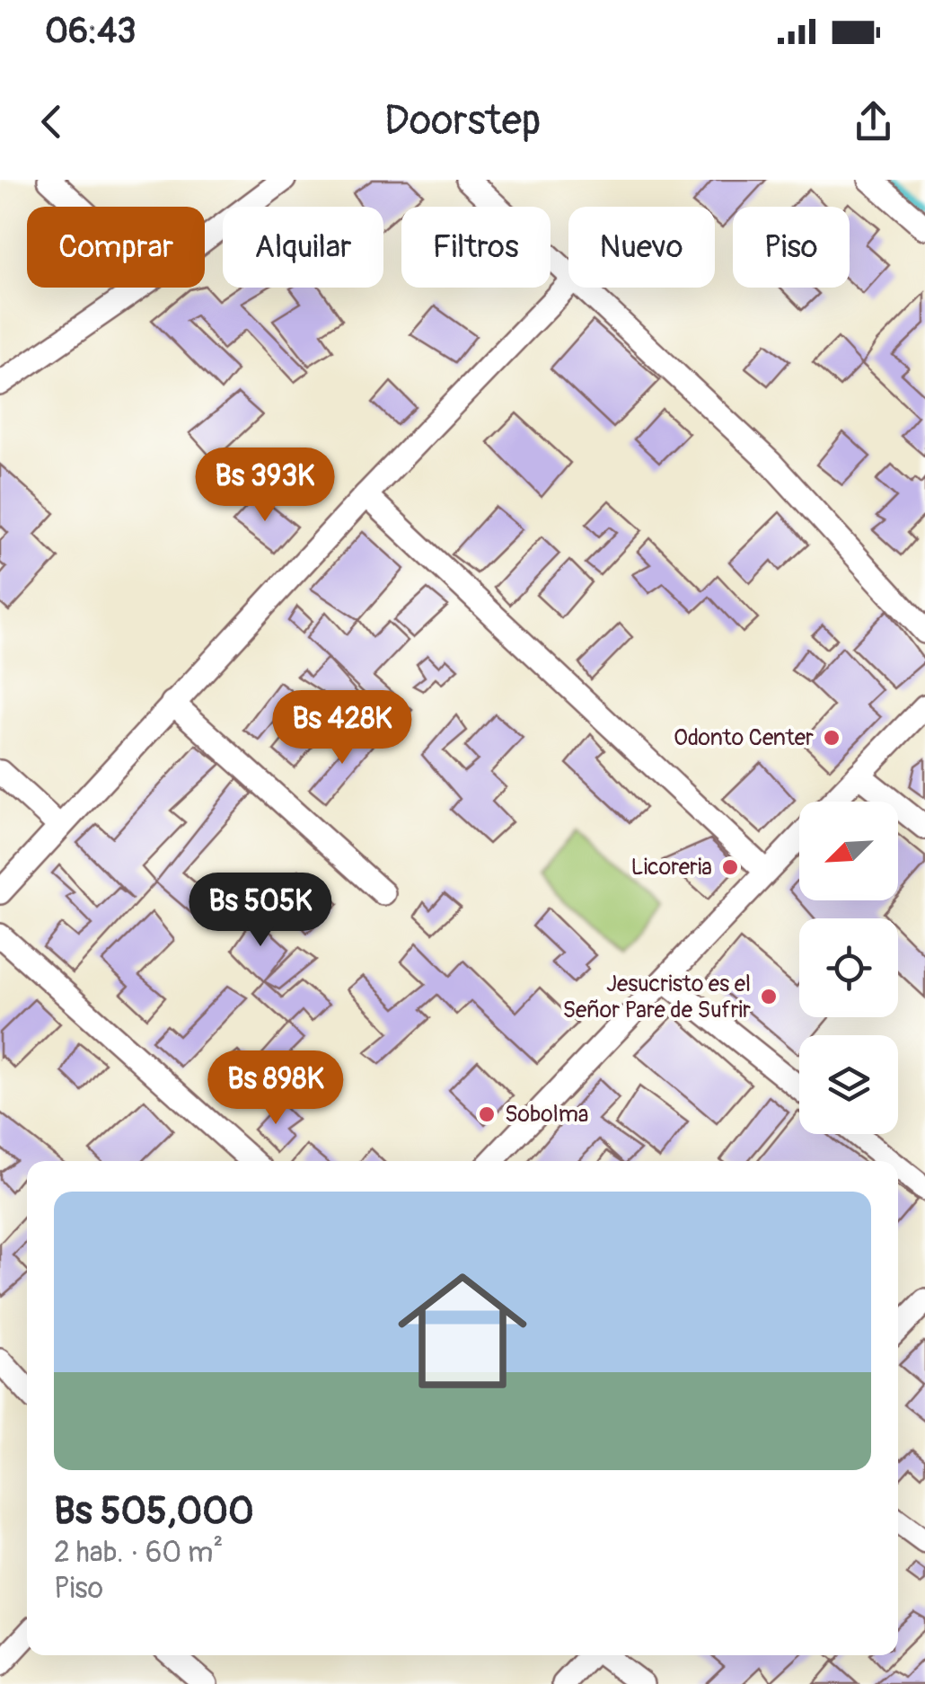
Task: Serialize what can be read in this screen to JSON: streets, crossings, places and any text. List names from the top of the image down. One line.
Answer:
{"places":["Odonto Center","Licoreria","Jesucristo es el Señor Pare de Sufrir","Sobolma"],"north":"bottom left","page":{"status":"06:43","header":"Doorstep","chip":["Comprar","Alquilar","Filtros","Nuevo","Piso"],"price":["Bs 393K","Bs 428K","Bs 505K","Bs 898K"],"list":[{"name":"Bs 505,000","note":"2 hab. · 60 m² · Piso"}]}}
